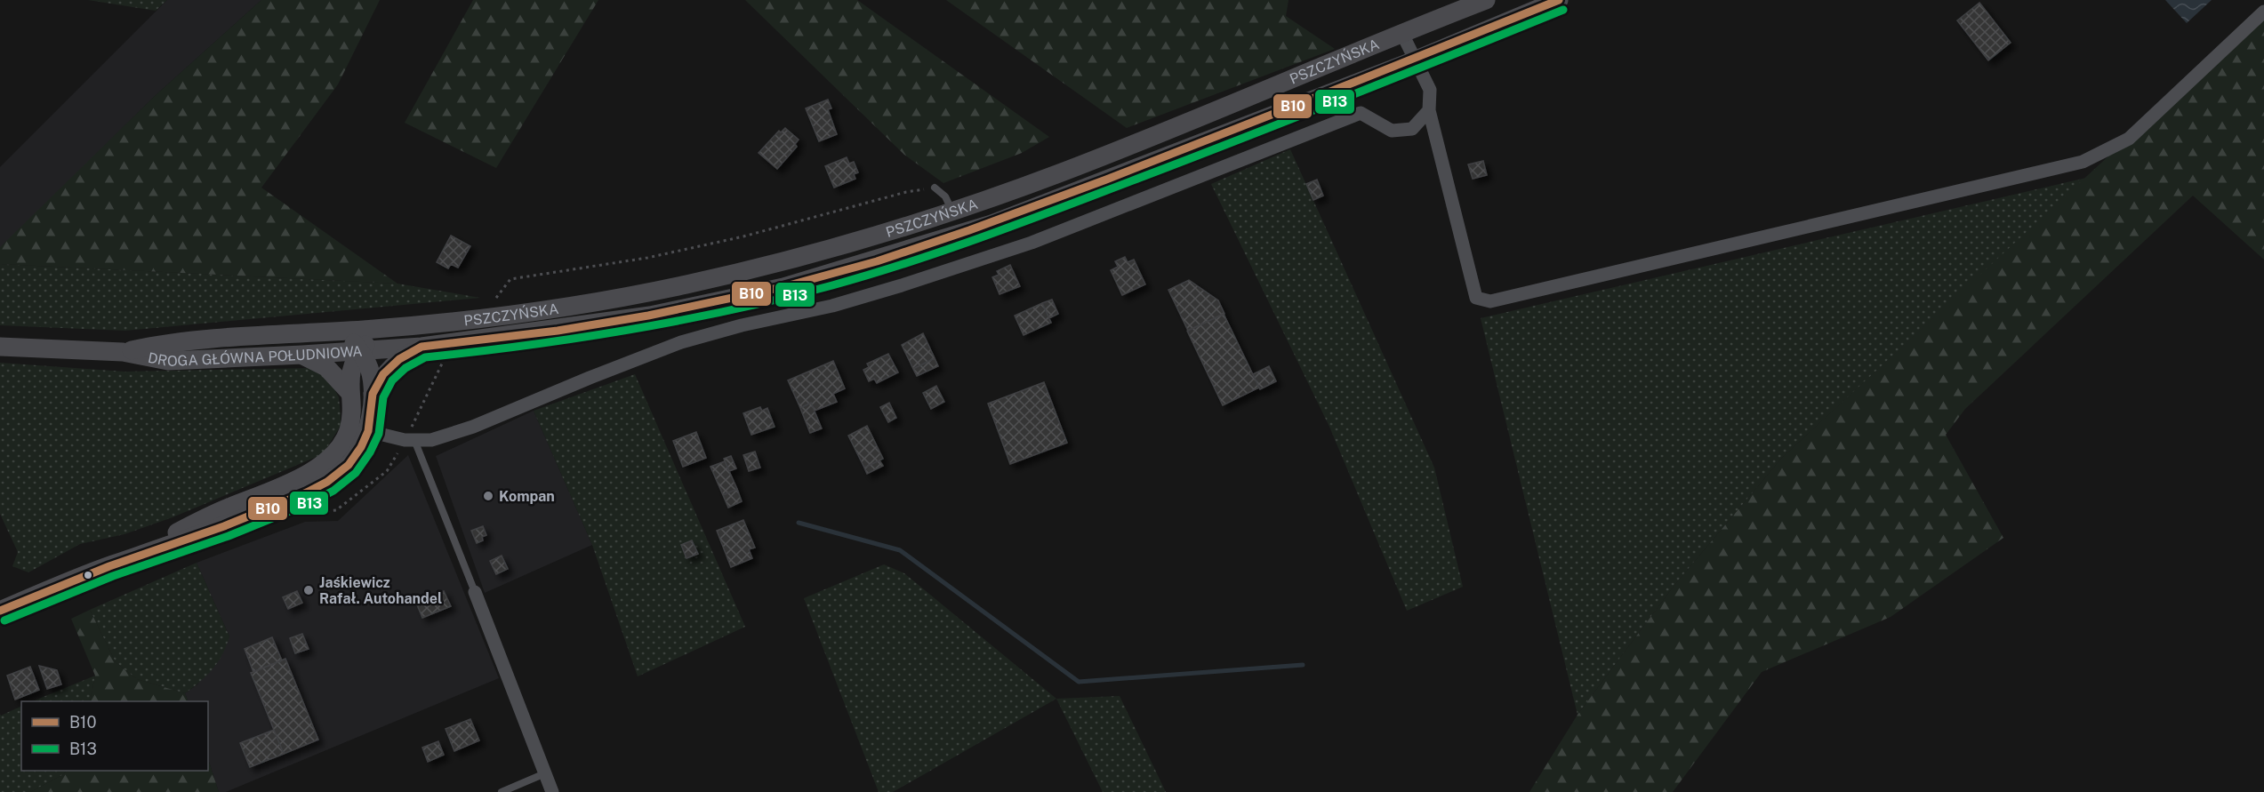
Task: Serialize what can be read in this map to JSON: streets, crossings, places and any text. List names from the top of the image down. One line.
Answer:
{"streets":{"main road":["PSZCZYŃSKA","DROGA GŁÓWNA POŁUDNIOWA"]},"crossings":[["PSZCZYŃSKA","DROGA GŁÓWNA POŁUDNIOWA"]],"places":["Kompan","Jaśkiewicz Rafał. Autohandel"],"lines":["transit line B10","transit line B13"],"legend":["B10","B13"]}
